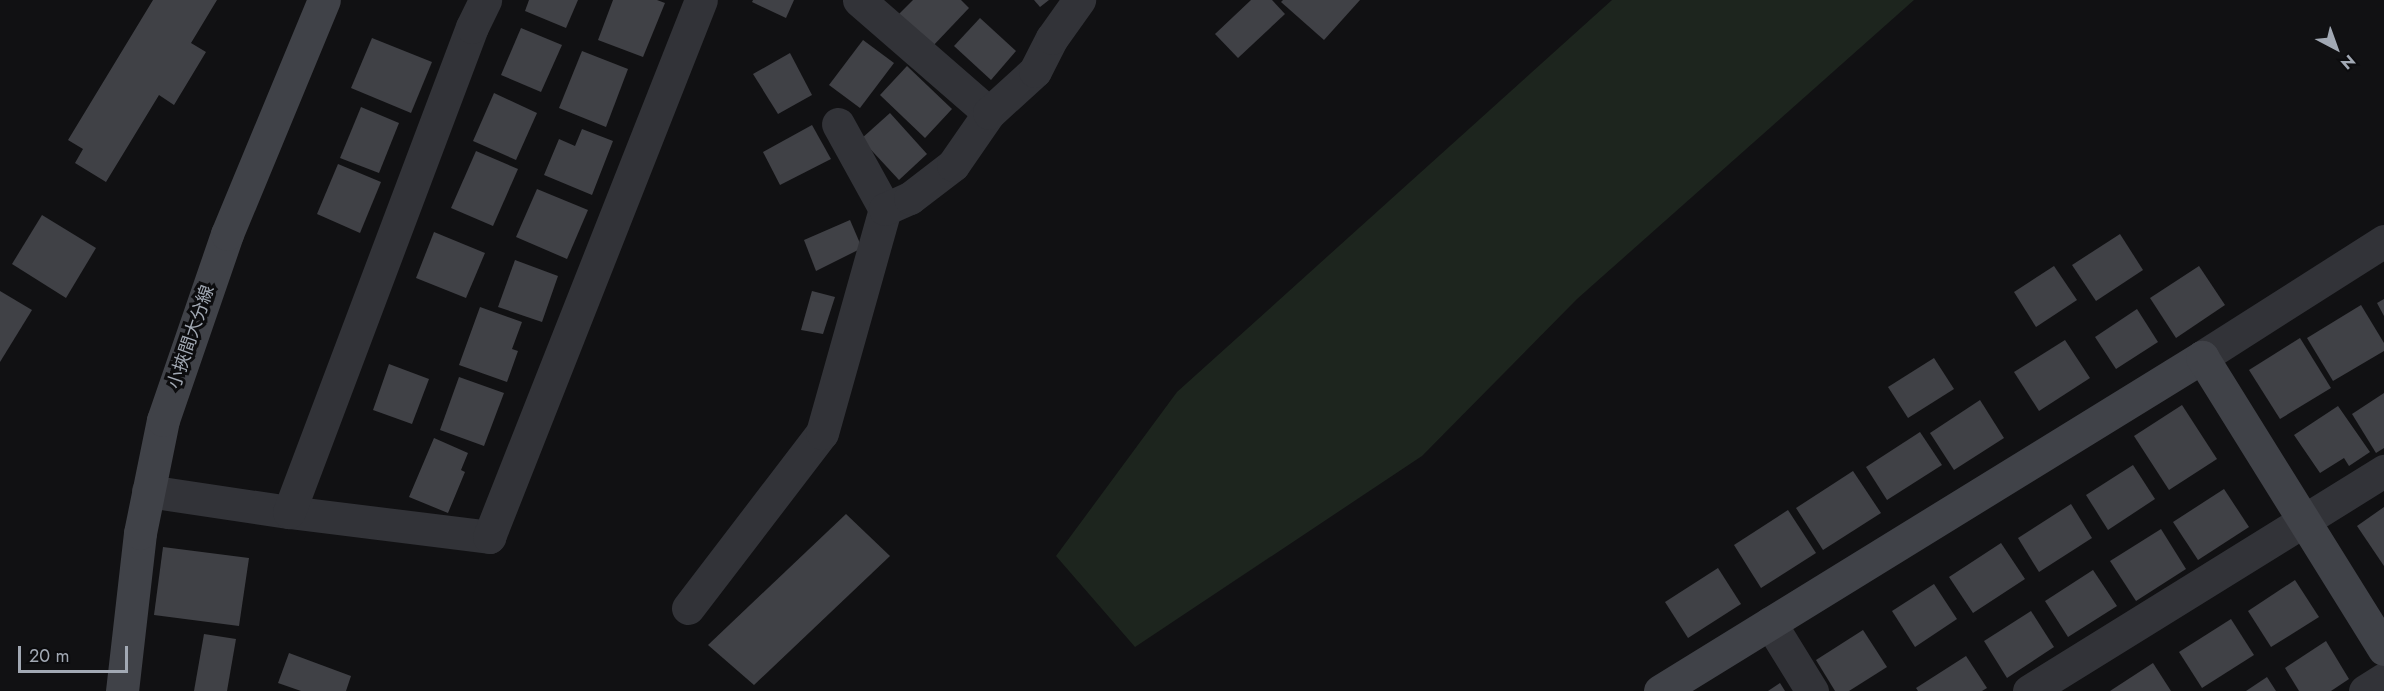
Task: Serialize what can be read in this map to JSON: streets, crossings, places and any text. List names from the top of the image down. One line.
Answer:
{"streets":{"street":["小挾間大分線"]},"scale_bar":"20 m","north":"bottom right"}
